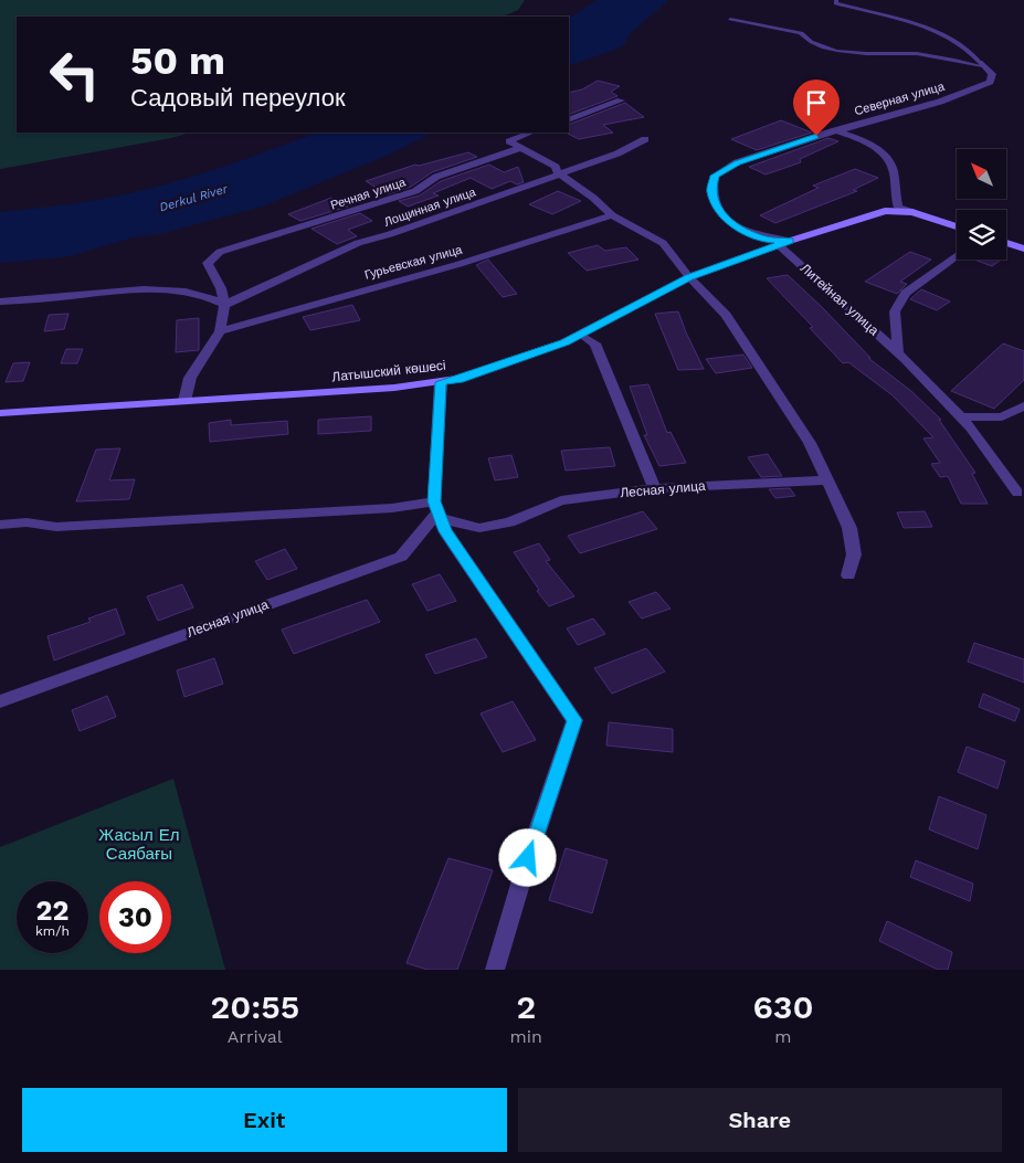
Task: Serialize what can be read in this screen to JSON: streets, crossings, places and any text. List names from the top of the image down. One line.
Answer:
{"streets":{"street":["Северная улица","Речная улица","Лощинная улица","Гурьевская улица","Литейная улица","Латышский көшесі","Лесная улица"]},"crossings":[["Северная улица","Литейная улица"],["Северная улица","Латышский көшесі"],["Речная улица","Лощинная улица"],["Литейная улица","Латышский көшесі"]],"water":["Derkul River"],"parks":["Жасыл Ел Саябағы"],"north":"top left","page":{"turn":["50 m","Садовый переулок"],"speed":"22 km/h","limit":"30","eta":["20:55","Arrival","2","min","630","m"],"buttons":["Exit","Share"]}}
